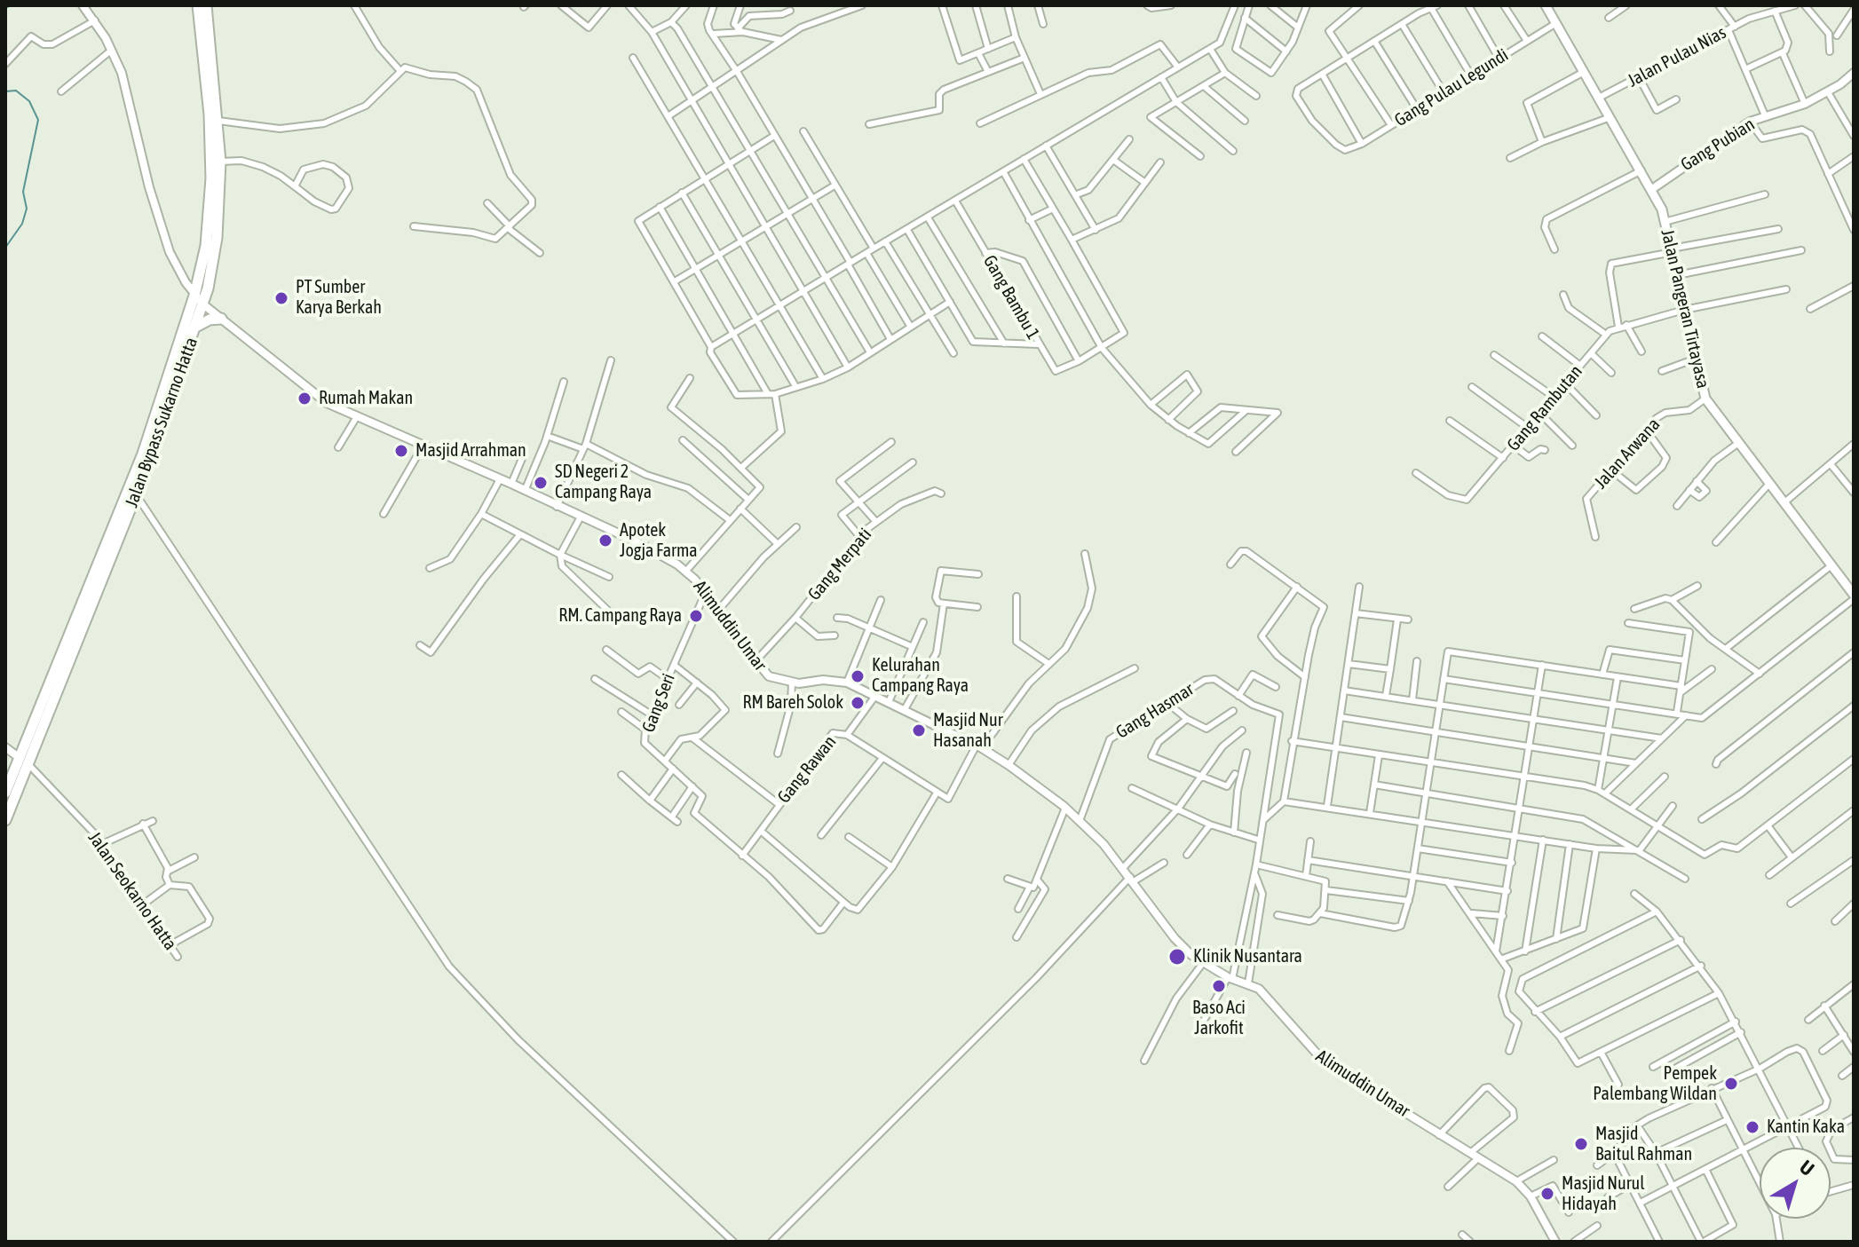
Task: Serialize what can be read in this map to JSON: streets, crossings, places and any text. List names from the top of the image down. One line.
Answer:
{"streets":{"highway":["Jalan Bypass Sukarno Hatta"],"main road":["Jalan Pangeran Tirtayasa"],"street":["Jalan Pulau Nias","Gang Pulau Legundi","Gang Pubian","Gang Bambu 1","Gang Rambutan","Jalan Arwana","Gang Merpati","Alimuddin Umar","Gang Seri","Gang Hasmar","Gang Rawan","Jalan Seokarno Hatta"]},"crossings":[["Jalan Pulau Nias","Jalan Pangeran Tirtayasa"],["Gang Pulau Legundi","Jalan Pangeran Tirtayasa"],["Gang Pubian","Jalan Pangeran Tirtayasa"],["Jalan Pangeran Tirtayasa","Gang Rambutan"],["Jalan Pangeran Tirtayasa","Jalan Arwana"],["Jalan Bypass Sukarno Hatta","Alimuddin Umar"],["Jalan Bypass Sukarno Hatta","Jalan Seokarno Hatta"],["Gang Merpati","Alimuddin Umar"],["Alimuddin Umar","Gang Seri"],["Alimuddin Umar","Gang Hasmar"],["Alimuddin Umar","Gang Rawan"]],"places":["PT Sumber Karya Berkah","Rumah Makan","Masjid Arrahman","SD Negeri 2 Campang Raya","Apotek Jogja Farma","RM. Campang Raya","Kelurahan Campang Raya","RM Bareh Solok","Masjid Nur Hasanah","Klinik Nusantara","Baso Aci Jarkofit","Pempek Palembang Wildan","Kantin Kaka","Masjid Baitul Rahman","Masjid Nurul Hidayah"],"north":"top right"}
